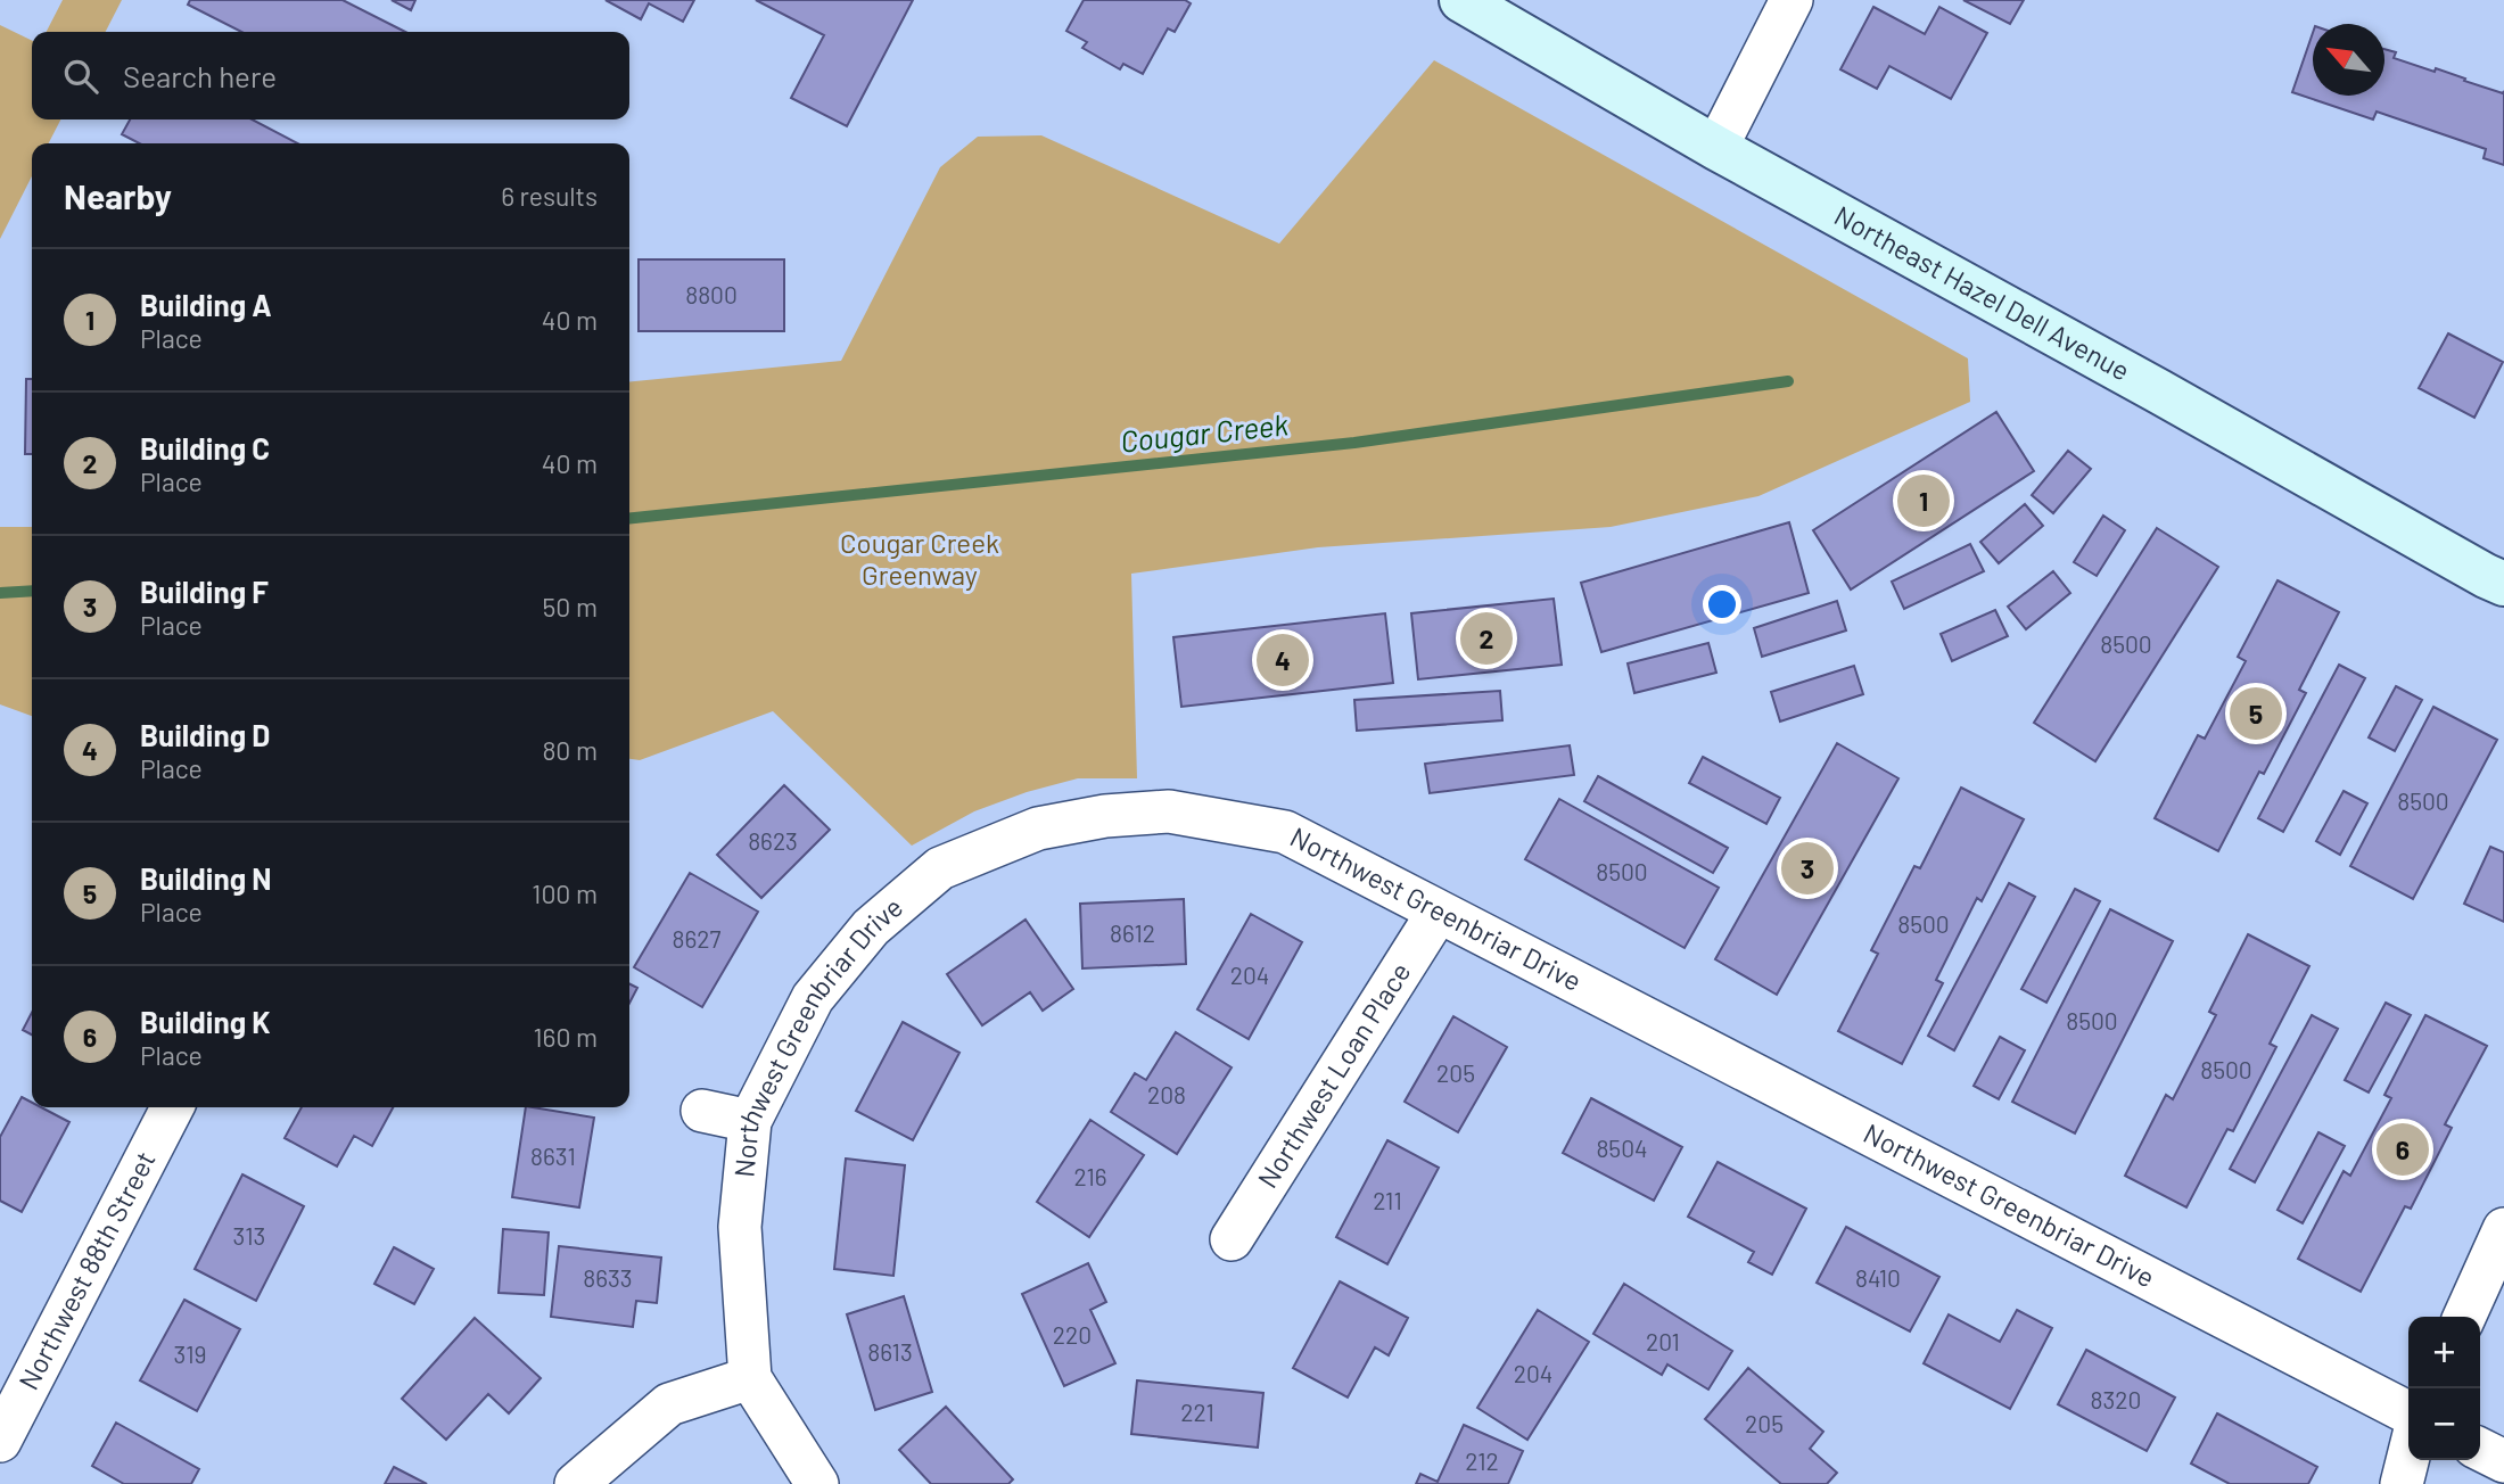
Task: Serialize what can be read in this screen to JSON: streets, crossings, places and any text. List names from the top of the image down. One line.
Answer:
{"streets":{"main road":["Northeast Hazel Dell Avenue"],"street":["Northwest Greenbriar Drive","Northwest Loan Place","Northwest 88th Street"]},"crossings":[["Northwest Greenbriar Drive","Northwest Loan Place"]],"water":["Cougar Creek"],"parks":["Cougar Creek Greenway"],"house_numbers":["8800","8500","8500","8623","8500","8500","8612","8627","204","8500","8500","205","208","8504","8631","216","211","313","8633","8410","220","201","8613","319","204","8320","221","205","212"],"north":"top left","page":{"search":"Search here","heading":["Nearby","6 results"],"list":[{"mark":"1","name":"Building A","note":"Place","value":"40 m"},{"mark":"2","name":"Building C","note":"Place","value":"40 m"},{"mark":"3","name":"Building F","note":"Place","value":"50 m"},{"mark":"4","name":"Building D","note":"Place","value":"80 m"},{"mark":"5","name":"Building N","note":"Place","value":"100 m"},{"mark":"6","name":"Building K","note":"Place","value":"160 m"}],"pins":["1","2","4","5","3","6"],"map_buttons":["+","−"]}}
